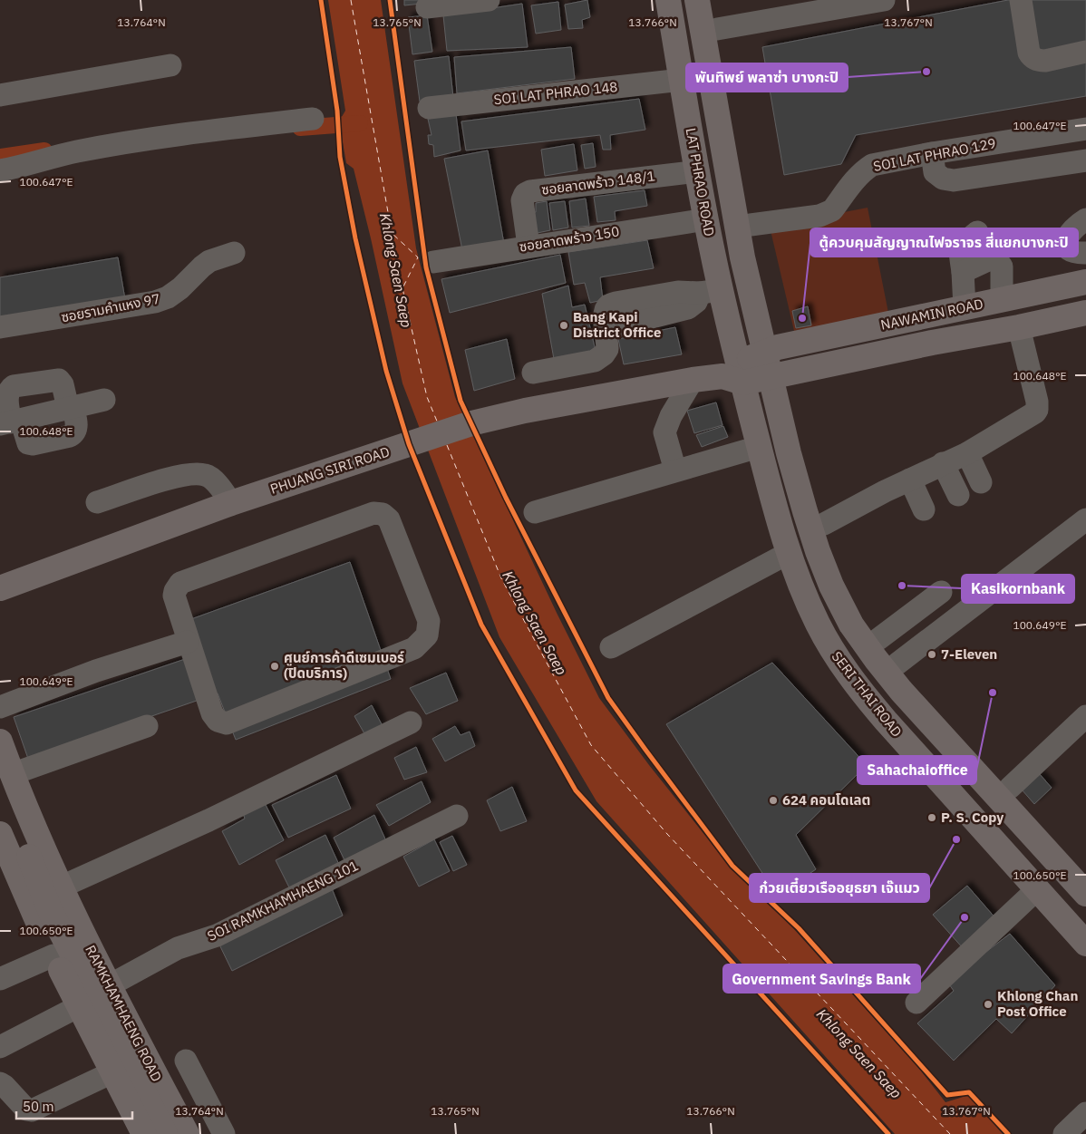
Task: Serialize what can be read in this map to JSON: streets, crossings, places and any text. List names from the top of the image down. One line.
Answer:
{"streets":{"main road":["LAT PHRAO ROAD","NAWAMIN ROAD","PHUANG SIRI ROAD","SERI THAI ROAD","RAMKHAMHAENG ROAD"],"street":["SOI LAT PHRAO 148","SOI LAT PHRAO 129","ซอยลาดพร้าว 148/1","ซอยลาดพร้าว 150","ซอยรามคำแหง 97","SOI RAMKHAMHAENG 101"]},"crossings":[["SOI LAT PHRAO 148","LAT PHRAO ROAD"],["LAT PHRAO ROAD","ซอยลาดพร้าว 148/1"],["LAT PHRAO ROAD","ซอยลาดพร้าว 150"],["LAT PHRAO ROAD","PHUANG SIRI ROAD"],["LAT PHRAO ROAD","SERI THAI ROAD"],["ซอยลาดพร้าว 148/1","ซอยลาดพร้าว 150"],["NAWAMIN ROAD","PHUANG SIRI ROAD"],["PHUANG SIRI ROAD","SERI THAI ROAD"],["SOI RAMKHAMHAENG 101","RAMKHAMHAENG ROAD"]],"water":["Khlong Saen Saep"],"places":["พันทิพย์ พลาซ่า บางกะปิ","ตู้ควบคุมสัญญาณไฟจราจร สี่แยกบางกะปิ","Bang Kapi District Office","Kasikornbank","7-Eleven","ศูนย์การค้าดีเซมเบอร์ (ปิดบริการ)","Sahachaioffice","624 คอนโดเลต","P. S. Copy","ก๋วยเตี๋ยวเรืออยุธยา เจ๊แมว","Government Savings Bank","Khlong Chan Post Office"],"scale_bar":"50 m","coordinates":["13.764°N","13.765°N","13.766°N","13.767°N","100.647°E","100.648°E","100.649°E","100.650°E"]}
